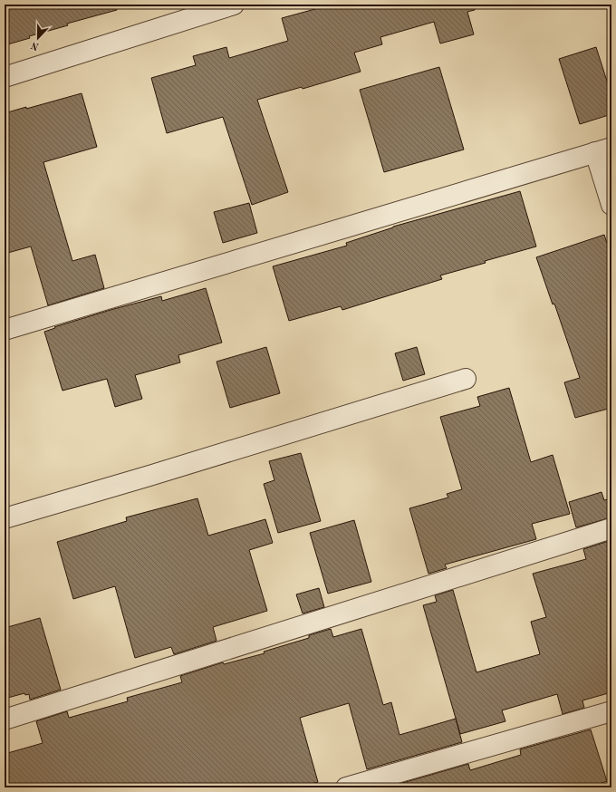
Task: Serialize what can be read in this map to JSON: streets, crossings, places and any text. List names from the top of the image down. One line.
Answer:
{"north":"bottom"}
